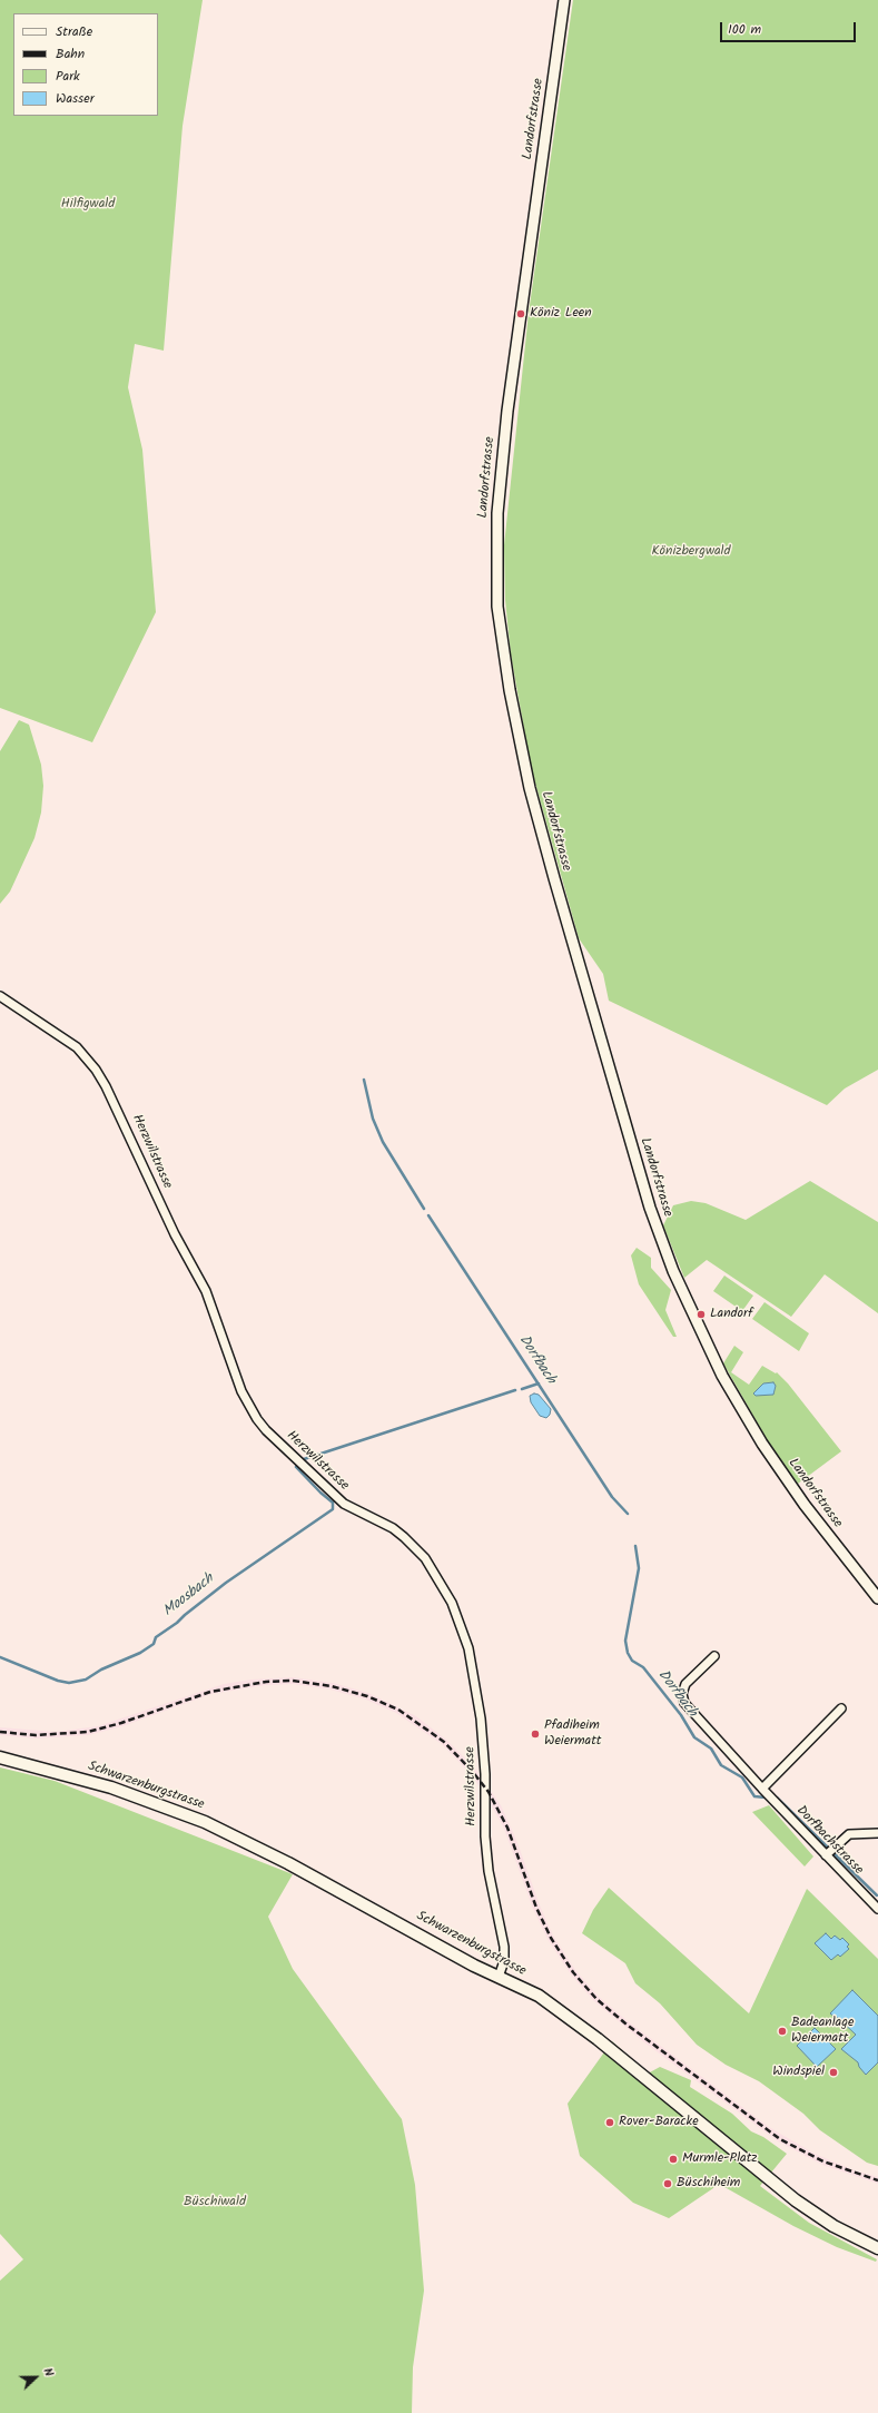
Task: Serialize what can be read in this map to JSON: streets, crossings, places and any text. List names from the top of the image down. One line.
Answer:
{"streets":{"main road":["Schwarzenburgstrasse"],"street":["Landorfstrasse","Herzwilstrasse","Dorfbachstrasse"]},"crossings":[["Herzwilstrasse","Schwarzenburgstrasse"]],"water":["Dorfbach","Moosbach"],"parks":["Hilfigwald","Könizbergwald","Büschiwald"],"places":["Köniz Leen","Landorf","Pfadiheim Weiermatt","Badeanlage Weiermatt","Windspiel","Rover-Baracke","Murmle-Platz","Büschiheim"],"legend":["Straße","Bahn","Park","Wasser"],"scale_bar":"100 m","north":"right"}
